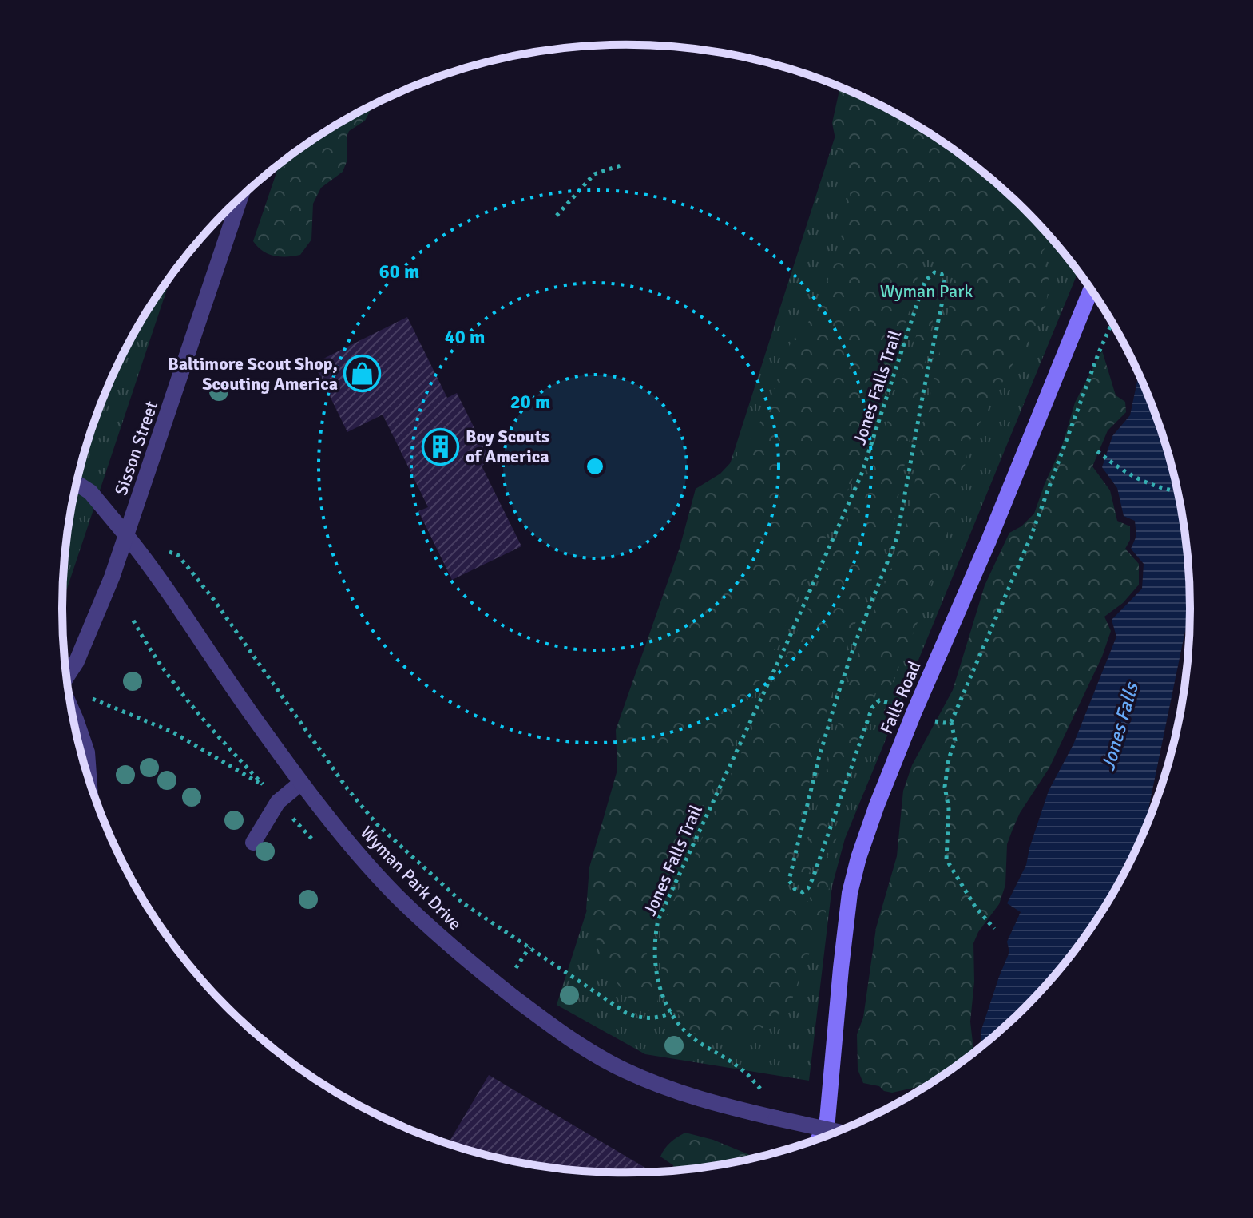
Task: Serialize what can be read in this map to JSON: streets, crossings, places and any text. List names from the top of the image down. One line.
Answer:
{"streets":{"main road":["Falls Road"],"street":["Sisson Street","Wyman Park Drive"],"path":["Jones Falls Trail"]},"crossings":[["Sisson Street","Wyman Park Drive"]],"water":["Jones Falls"],"parks":["Wyman Park"],"places":{"shop":["Baltimore Scout Shop, Scouting America"],"building":["Boy Scouts of America"]},"rings":["60 m","40 m","20 m"]}
